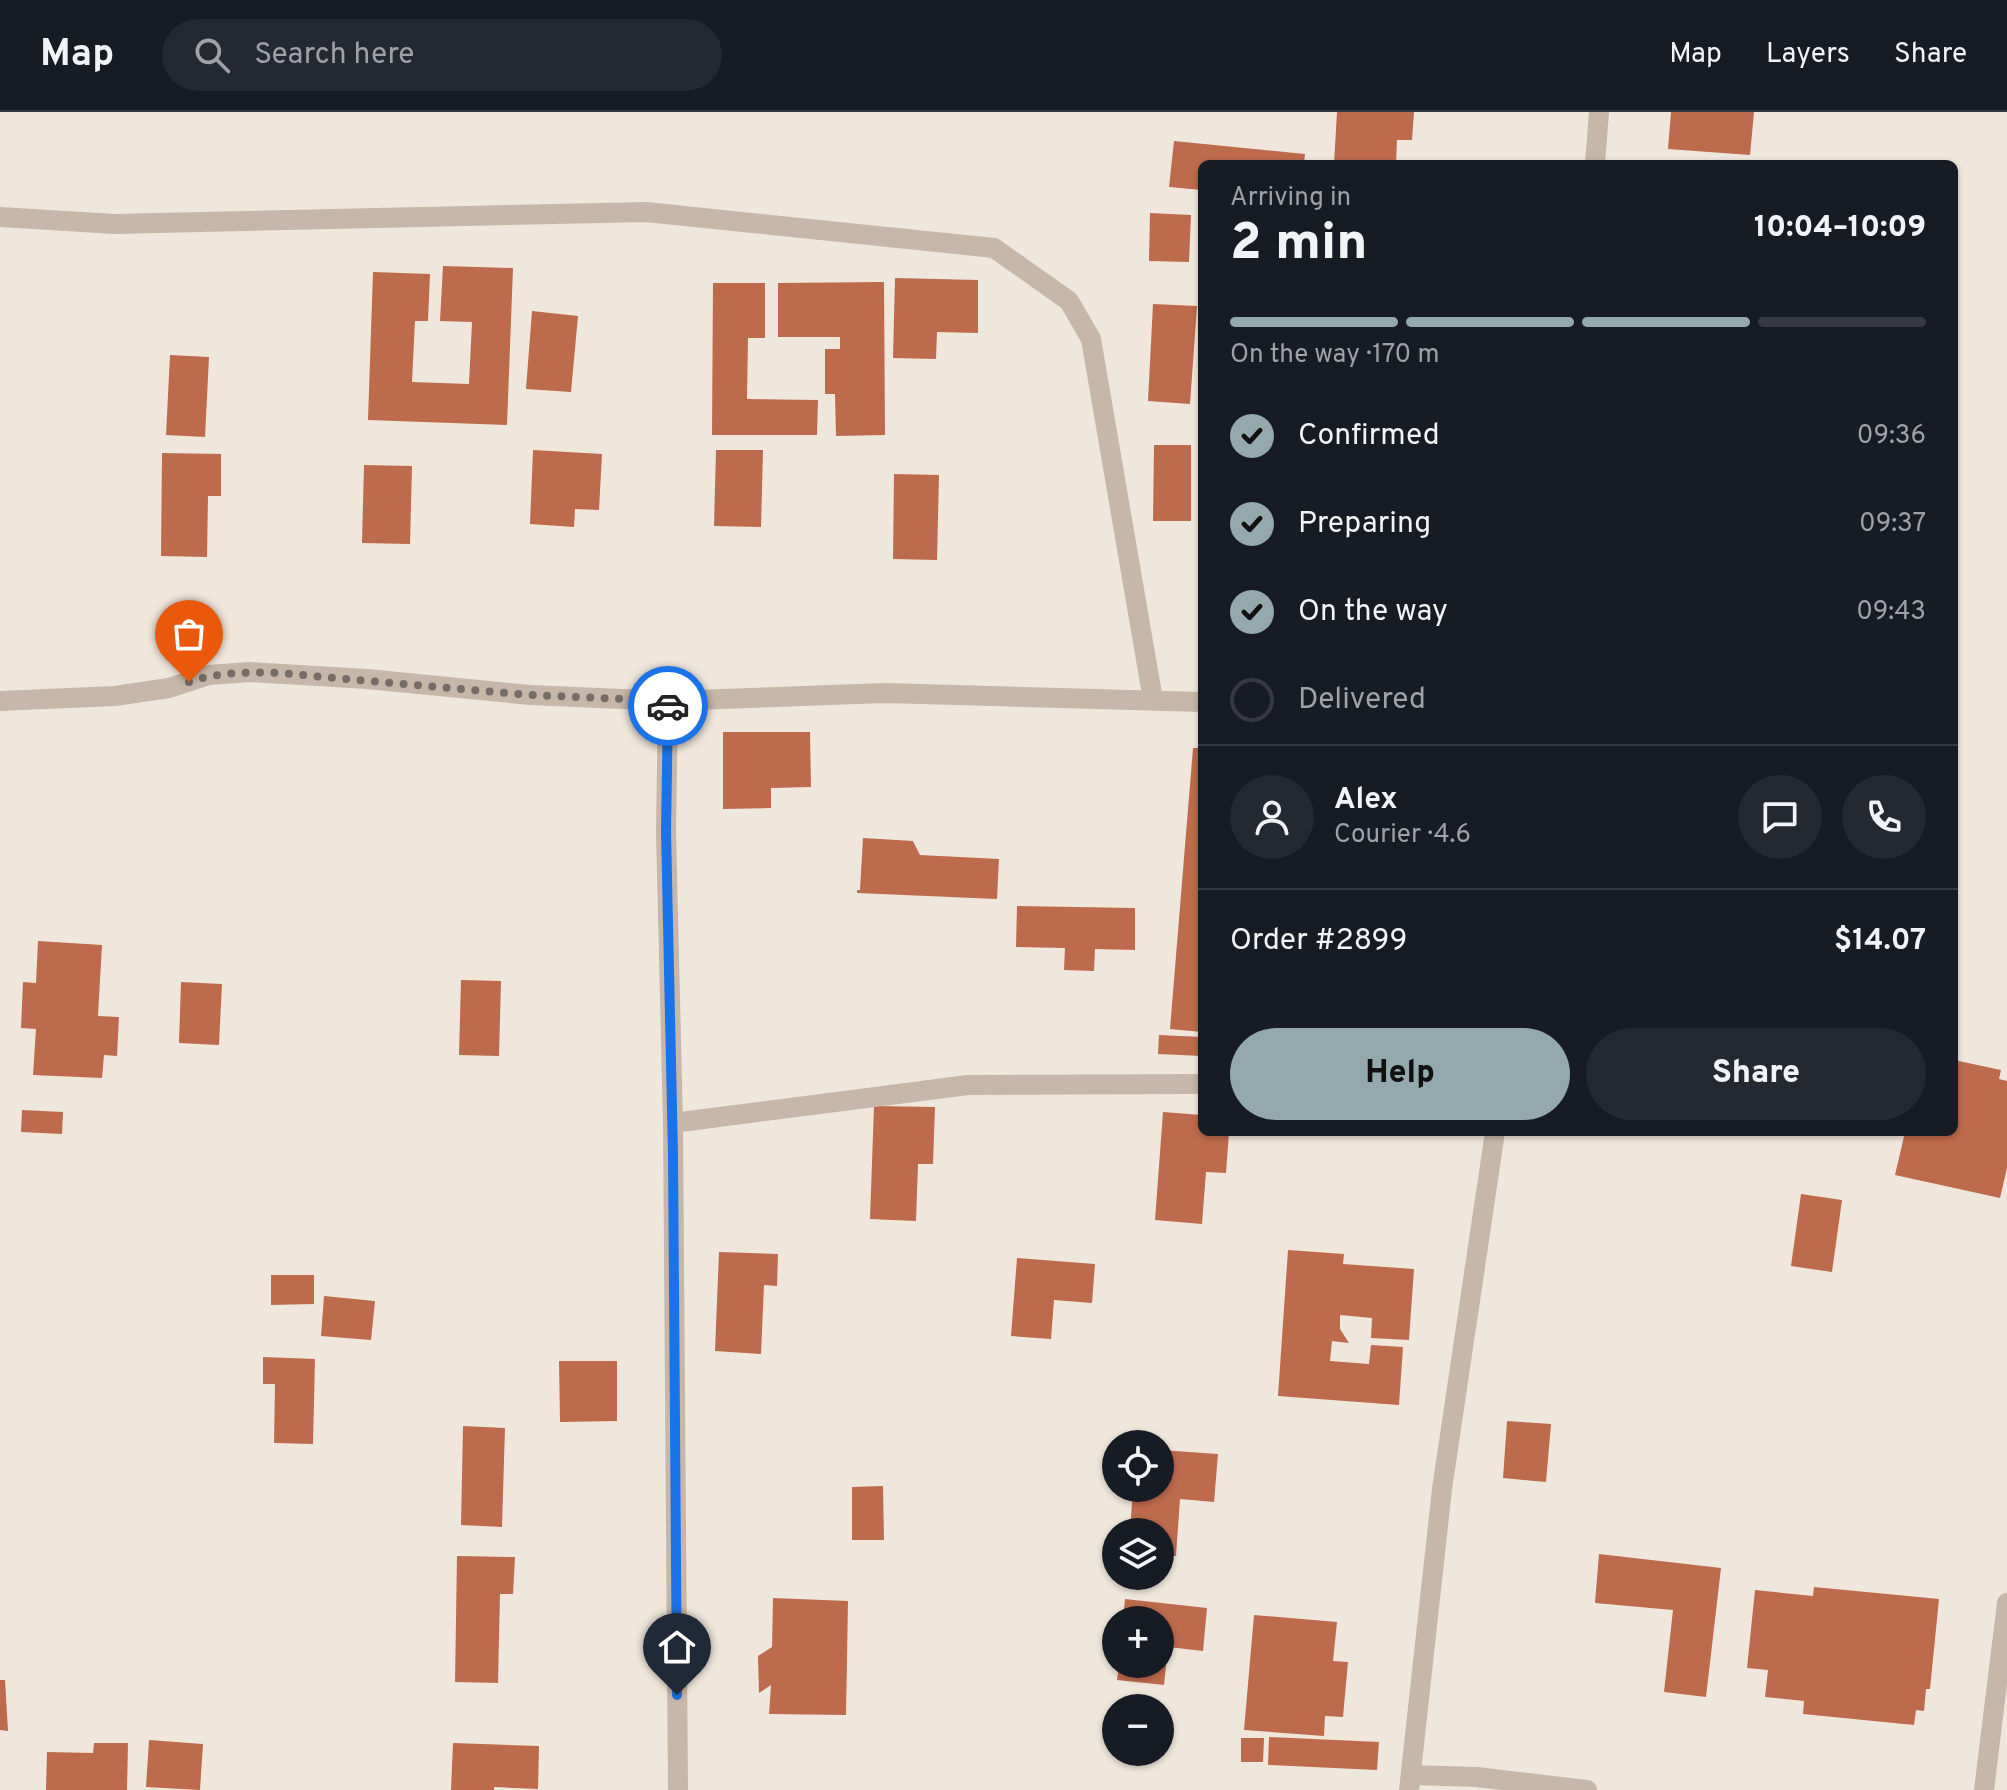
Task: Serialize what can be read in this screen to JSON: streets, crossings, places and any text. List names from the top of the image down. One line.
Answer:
{"page":{"header":"Map","search":"Search here","nav":["Map","Layers","Share"],"heading":["2 min","Arriving in","10:04–10:09"],"panel":["Alex","Courier · 4.6","Order #2899","$14.07"],"bar":"On the way · 170 m","list":[["Confirmed","09:36"],["Preparing","09:37"],["On the way","09:43"],"Delivered"],"buttons":["Help","Share"],"map_buttons":["+","−"]}}
